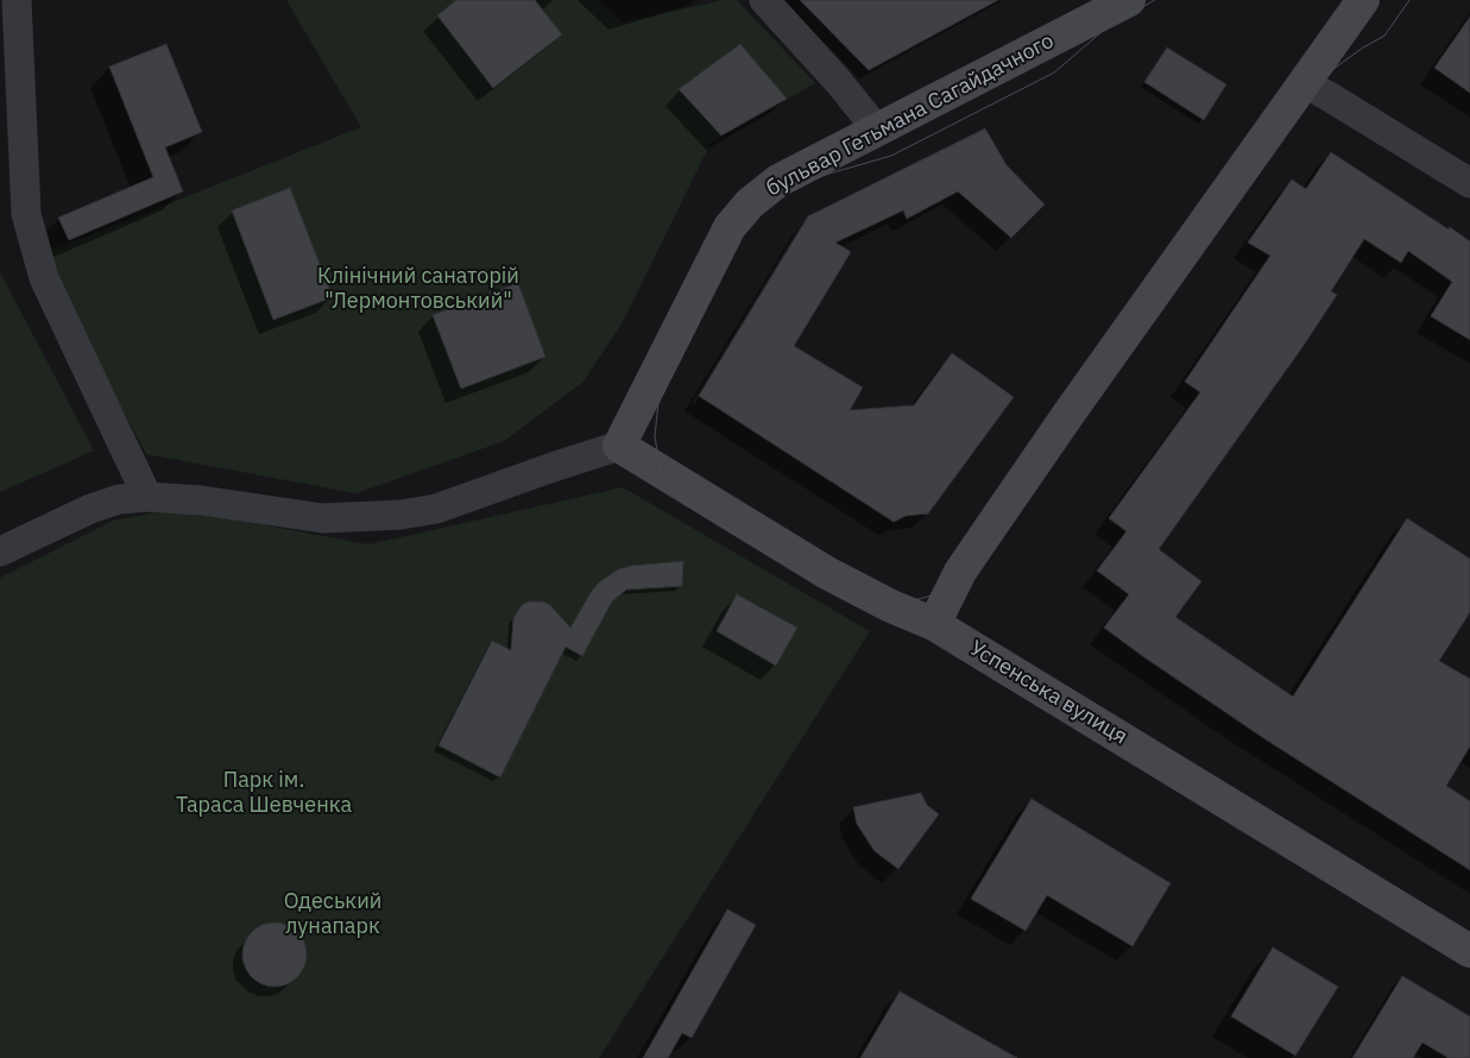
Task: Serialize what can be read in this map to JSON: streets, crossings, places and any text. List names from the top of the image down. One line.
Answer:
{"streets":{"street":["бульвар Гетьмана Сагайдачного","Успенська вулиця"]},"crossings":[["бульвар Гетьмана Сагайдачного","Успенська вулиця"]],"parks":["Клінічний санаторій \"Лермонтовський\"","Парк ім. Тараса Шевченка","Одеський лунапарк"]}
